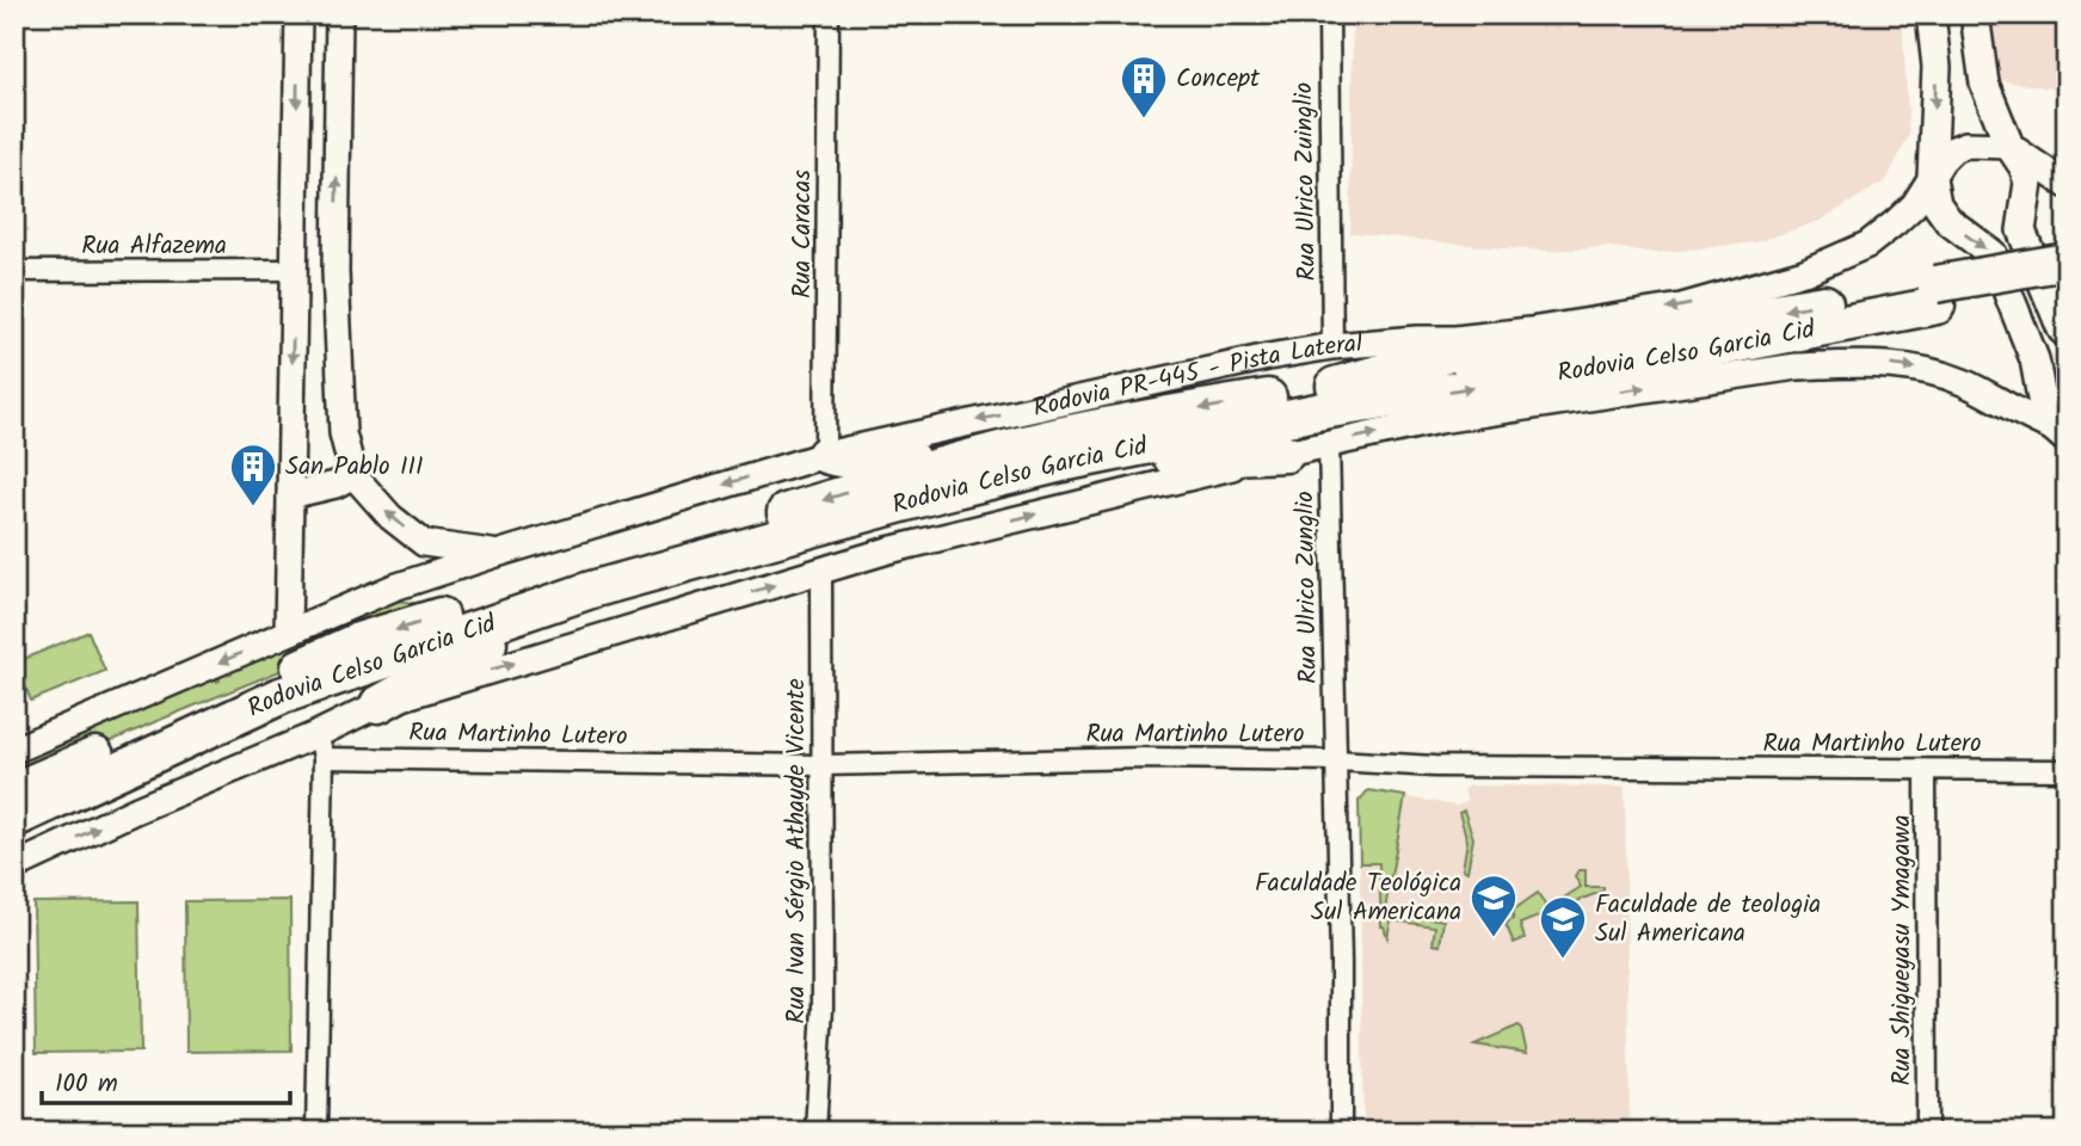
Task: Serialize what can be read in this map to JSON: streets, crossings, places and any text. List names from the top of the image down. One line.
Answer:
{"streets":{"highway":["Rodovia Celso Garcia Cid"],"street":["Rua Ulrico Zuinglio","Rua Caracas","Rua Alfazema","Rodovia PR-445 - Pista Lateral","Rua Ulrico Zunglio","Rua Martinho Lutero","Rua Ivan Sérgio Athayde Vicente","Rua Shigueyasu Ymagawa"]},"crossings":[["Rua Ulrico Zuinglio","Rodovia PR-445 - Pista Lateral"],["Rua Caracas","Rodovia PR-445 - Pista Lateral"],["Rodovia Celso Garcia Cid","Rua Martinho Lutero"],["Rodovia Celso Garcia Cid","Rua Ivan Sérgio Athayde Vicente"],["Rua Ulrico Zunglio","Rua Martinho Lutero"],["Rua Martinho Lutero","Rua Ivan Sérgio Athayde Vicente"],["Rua Martinho Lutero","Rua Shigueyasu Ymagawa"]],"places":{"building":["Concept","San Pablo III"],"school or university":["Faculdade Teológica Sul Americana","Faculdade de teologia Sul Americana"]},"scale_bar":"100 m"}
